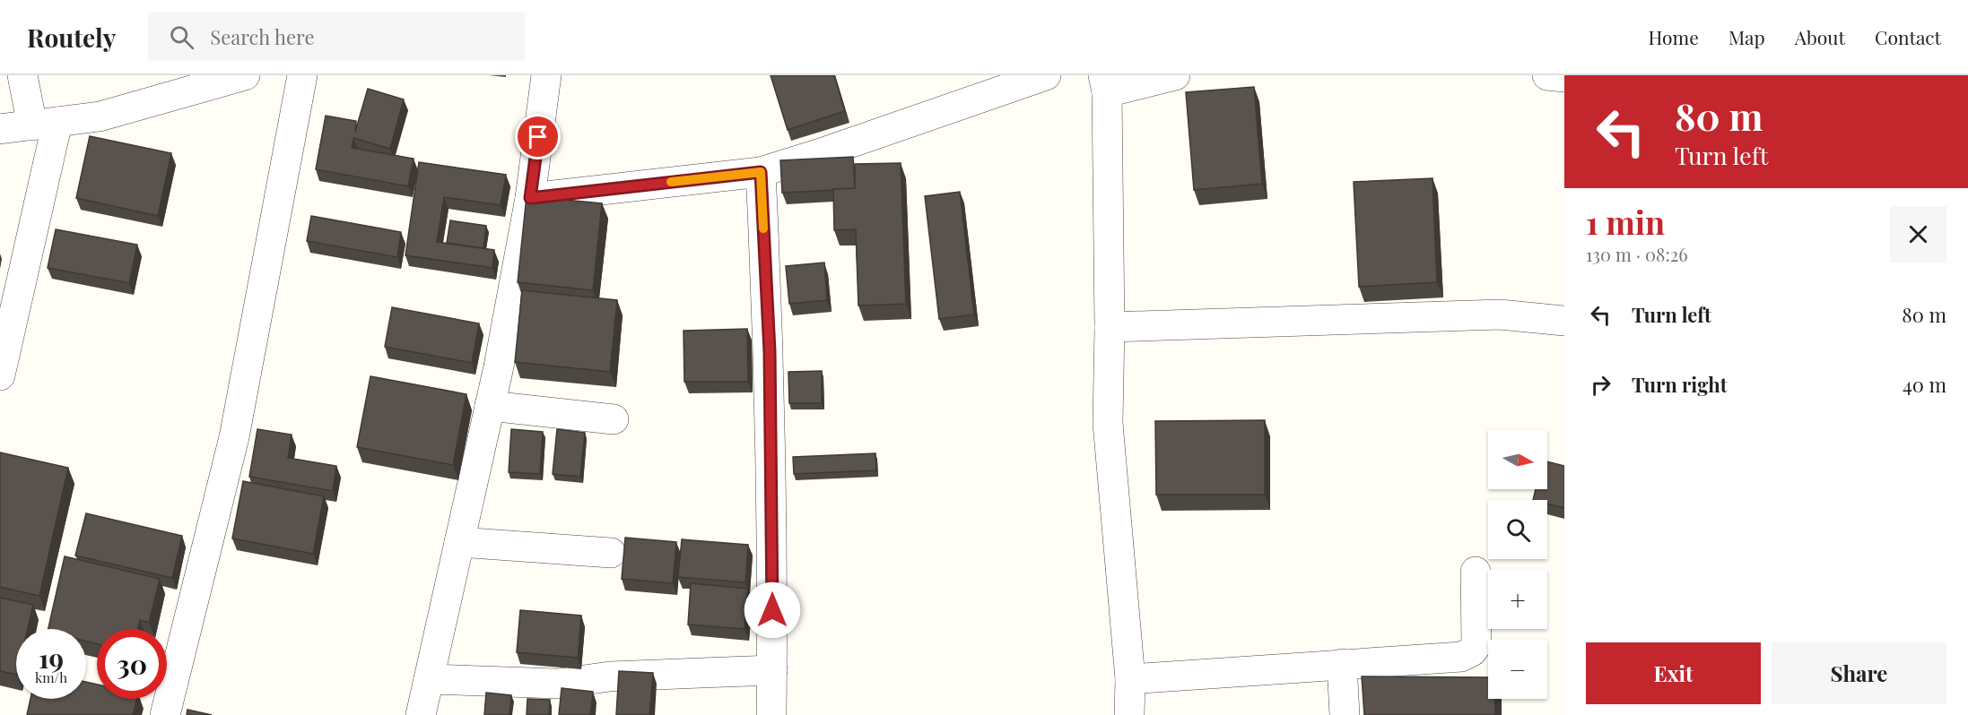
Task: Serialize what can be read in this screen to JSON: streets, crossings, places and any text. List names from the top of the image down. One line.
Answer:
{"north":"right","page":{"header":"Routely","search":"Search here","nav":["Home","Map","About","Contact"],"turn":["80 m","Turn left"],"heading":["1 min","130 m · 08:26"],"list":[{"name":"Turn left","value":"80 m"},{"name":"Turn right","value":"40 m"}],"map_buttons":["+","−"],"speed":"19 km/h","limit":"30","buttons":["Exit","Share"]}}
